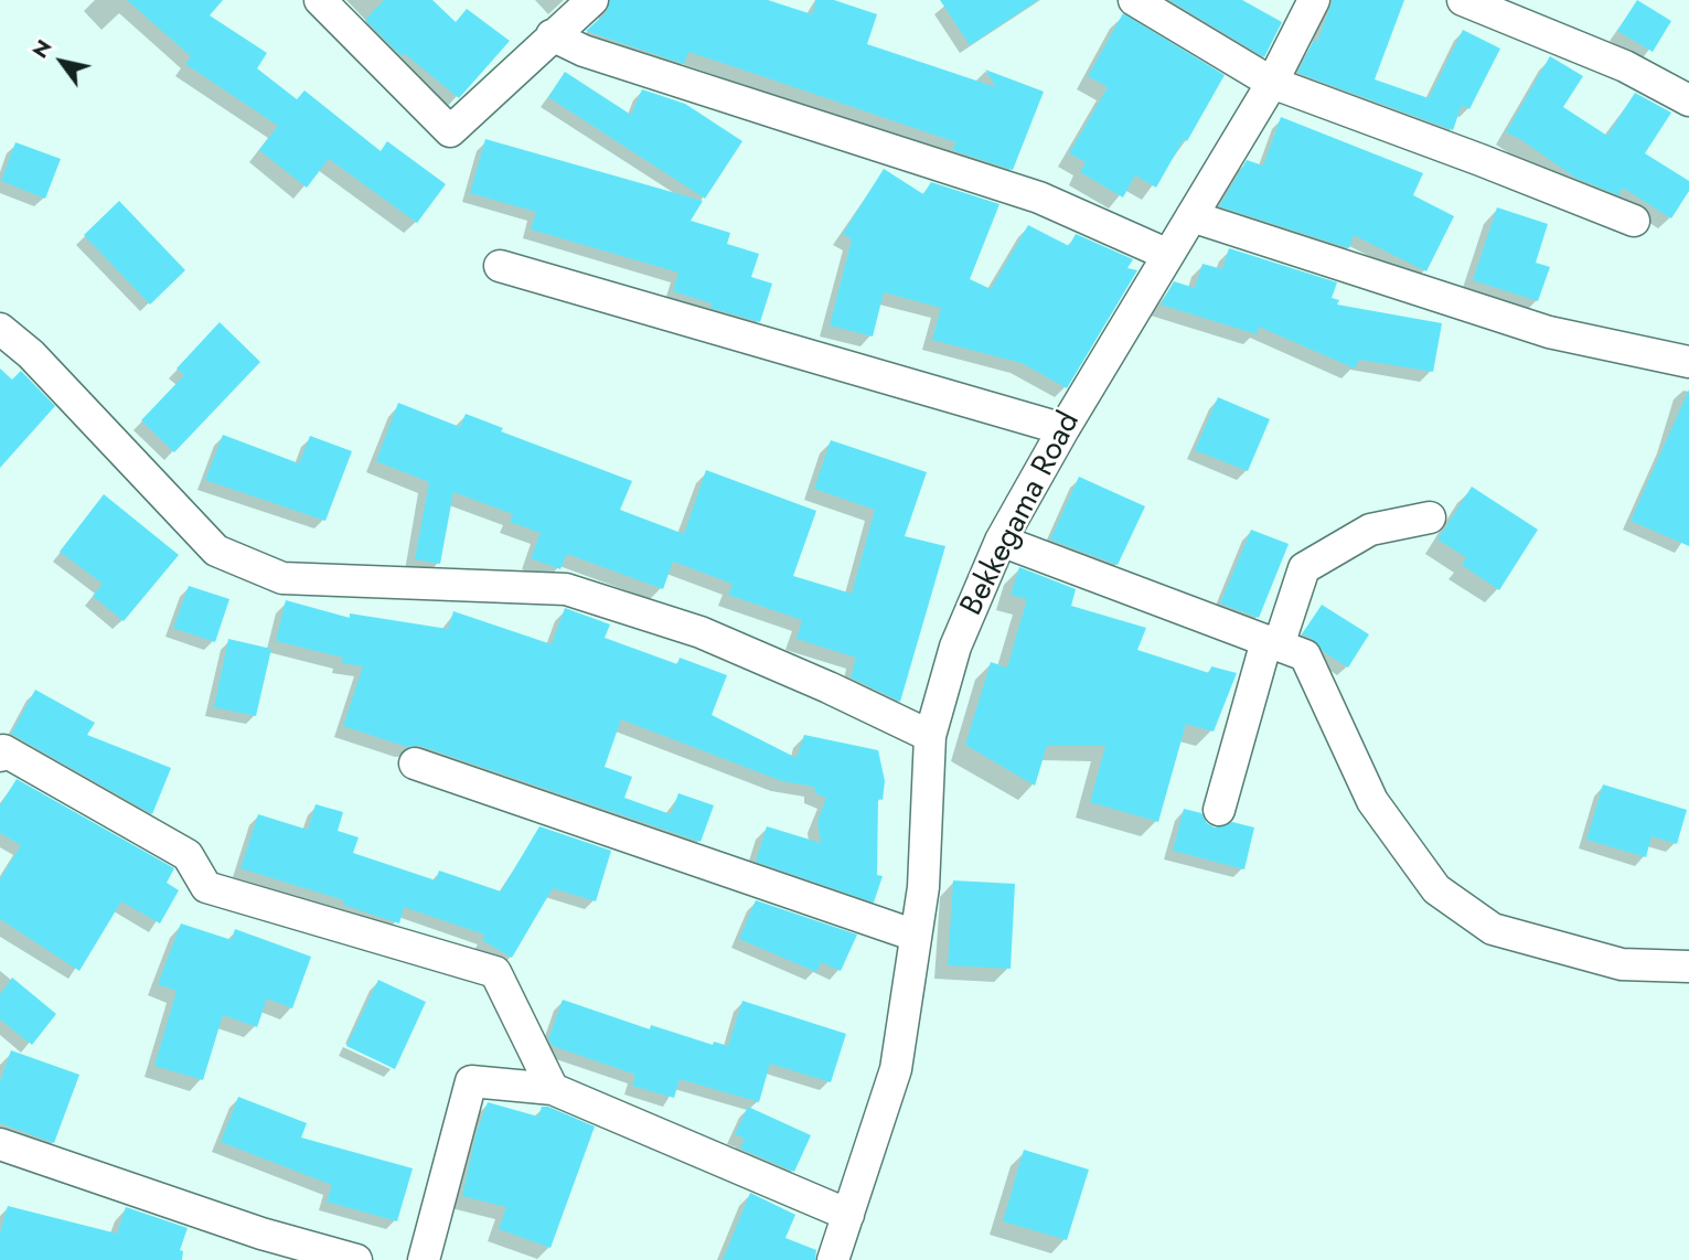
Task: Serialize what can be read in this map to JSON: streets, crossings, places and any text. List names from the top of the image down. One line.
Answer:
{"streets":{"street":["Bekkegama Road"]},"north":"top left"}
